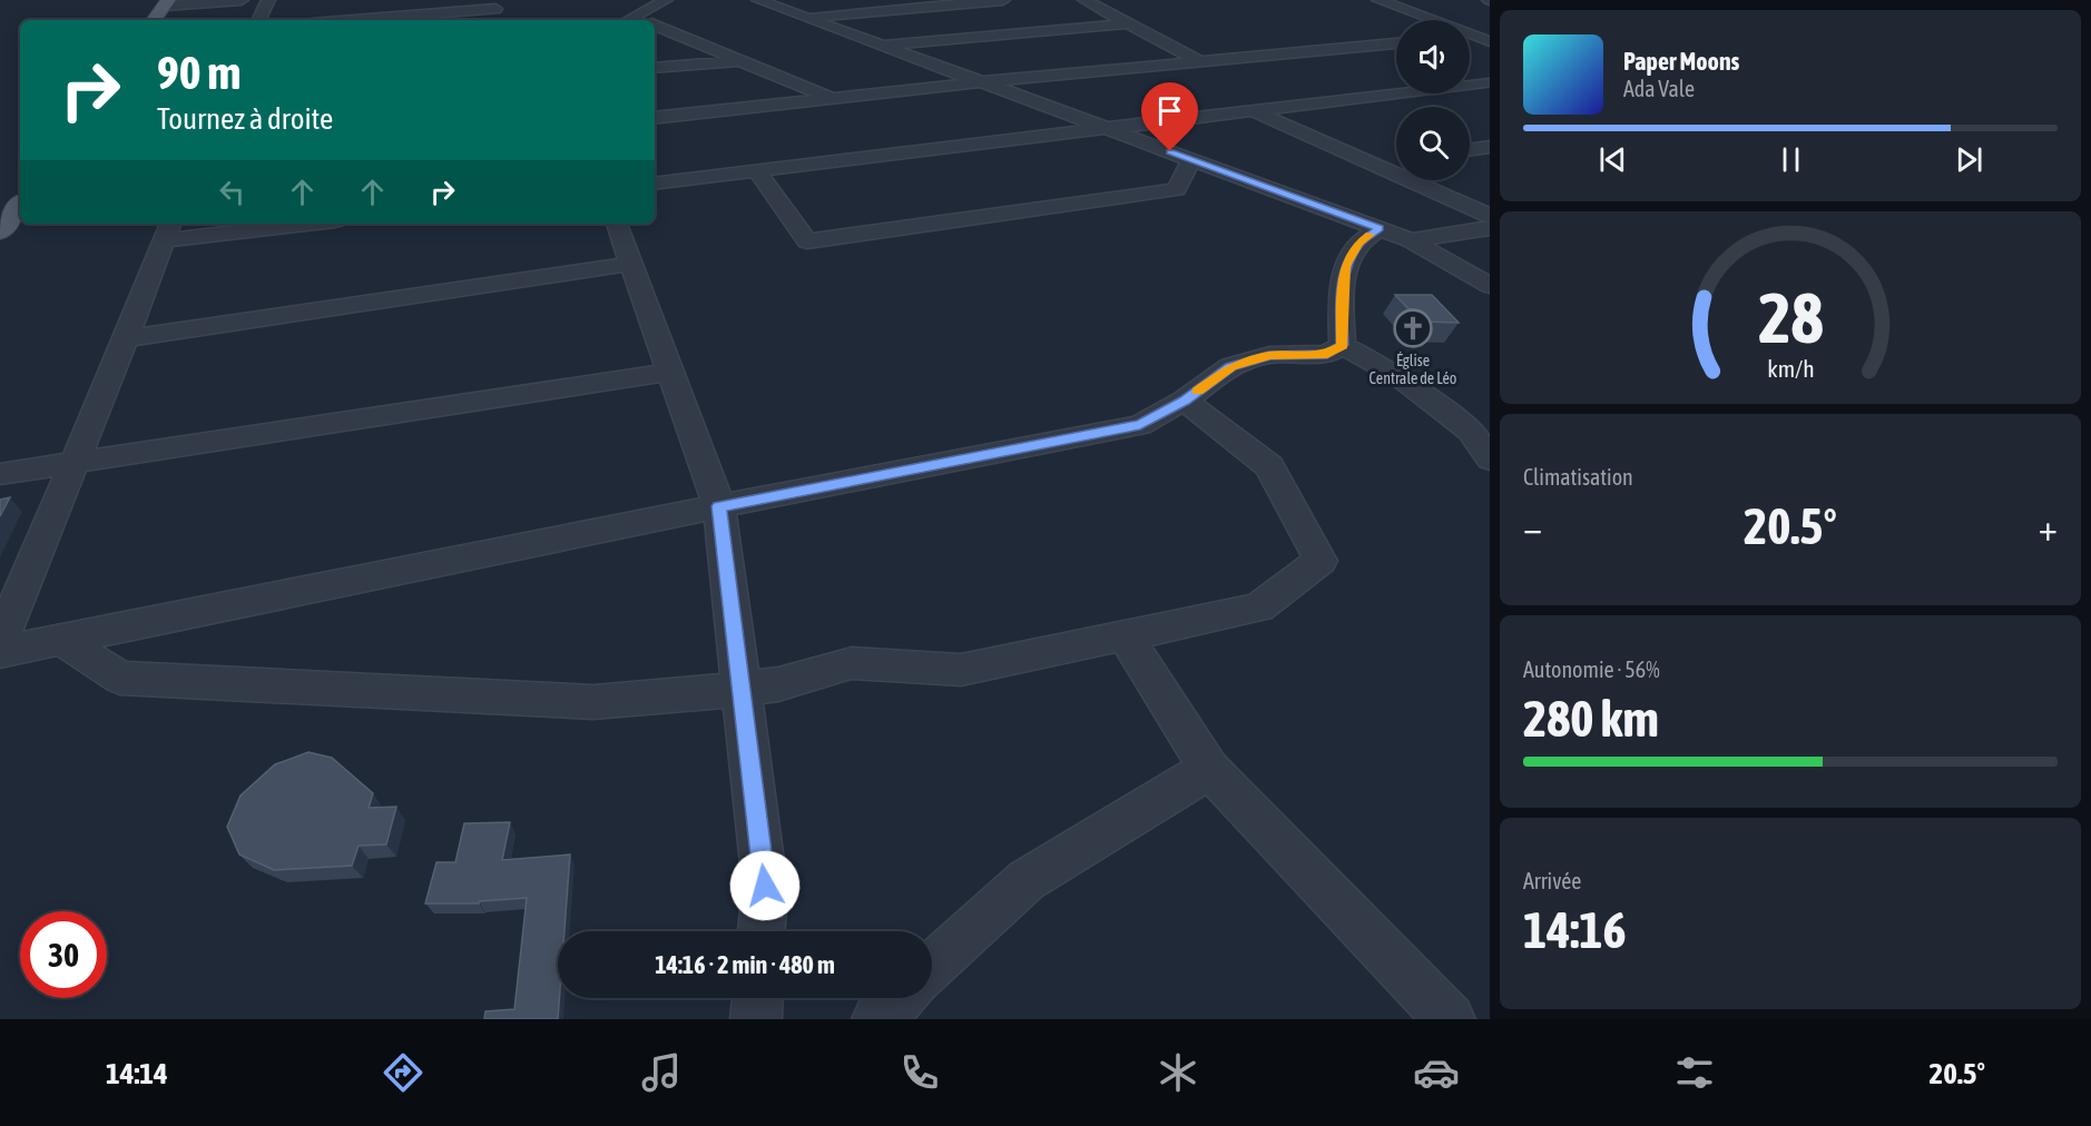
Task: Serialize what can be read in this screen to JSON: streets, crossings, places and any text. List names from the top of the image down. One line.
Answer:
{"places":{"church":["Église Centrale de Léo"]},"page":{"turn":["90 m","Tournez à droite"],"song":["Paper Moons","Ada Vale"],"tile":["Climatisation",["Autonomie · 56%","280 km"],["Arrivée","14:16"]],"heat":["−","20.5°","+"],"limit":"30","trip":"14:16 · 2 min · 480 m","tabs":["14:14","20.5°"],"gauge":["28","km/h"]}}
